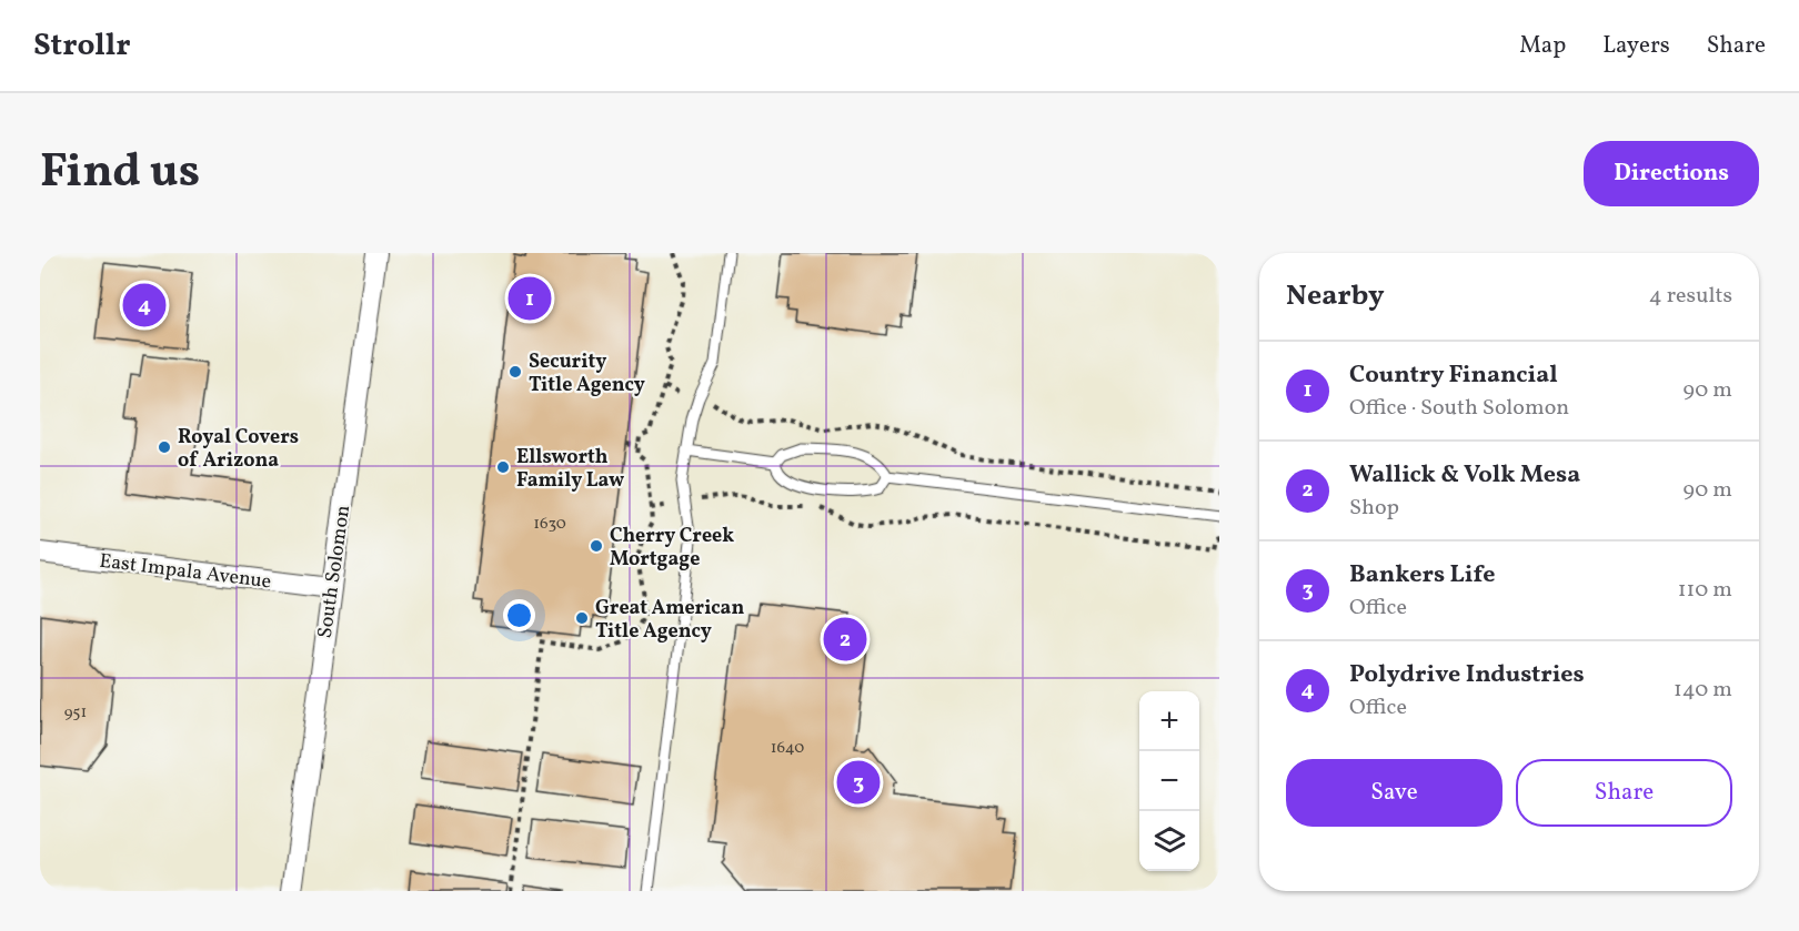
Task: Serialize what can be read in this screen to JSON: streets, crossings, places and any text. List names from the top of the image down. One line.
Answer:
{"streets":{"street":["East Impala Avenue","South Solomon"]},"crossings":[["East Impala Avenue","South Solomon"]],"places":["Security Title Agency","Royal Covers of Arizona","Ellsworth Family Law","Cherry Creek Mortgage","Great American Title Agency"],"house_numbers":["1630","951","1640"],"page":{"header":"Strollr","nav":["Map","Layers","Share"],"title":"Find us","buttons":["Directions",["Save","Share"]],"heading":["Nearby","4 results"],"pins":["1","4","2","3"],"list":[{"mark":"1","name":"Country Financial","note":"Office · South Solomon","value":"90 m"},{"mark":"2","name":"Wallick & Volk Mesa","note":"Shop","value":"90 m"},{"mark":"3","name":"Bankers Life","note":"Office","value":"110 m"},{"mark":"4","name":"Polydrive Industries","note":"Office","value":"140 m"}],"map_buttons":["+","−"]}}
